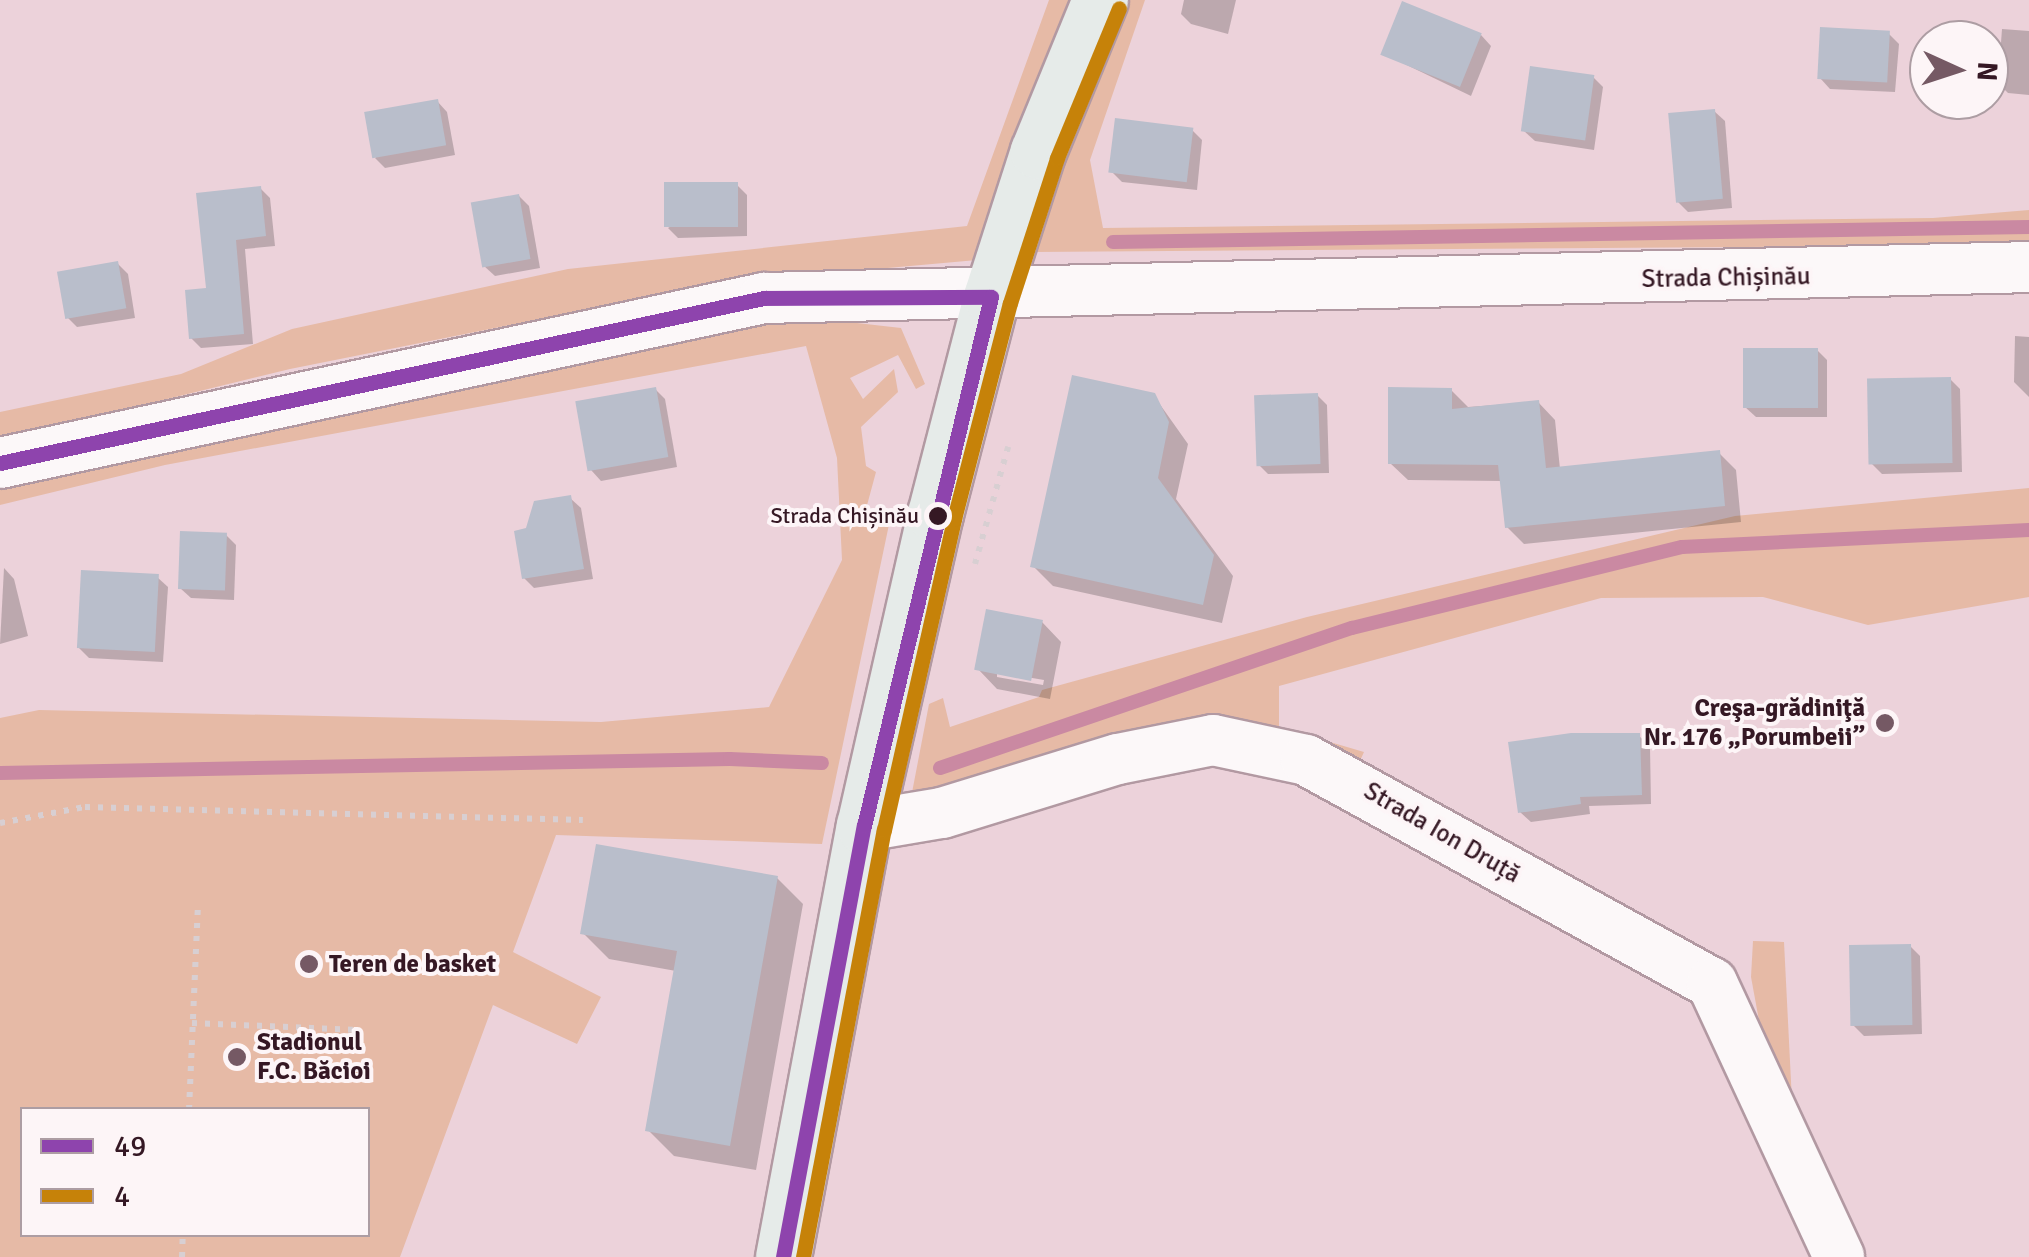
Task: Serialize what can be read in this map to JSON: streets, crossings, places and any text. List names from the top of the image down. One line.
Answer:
{"streets":{"street":["Strada Chișinău","Strada Ion Druță"]},"places":["Strada Chișinău","Creşa-grădiniţă Nr. 176 „Porumbeii”","Teren de basket","Stadionul F.C. Băcioi"],"lines":["transit line 4","transit line 49"],"legend":["49","4"],"north":"right"}
